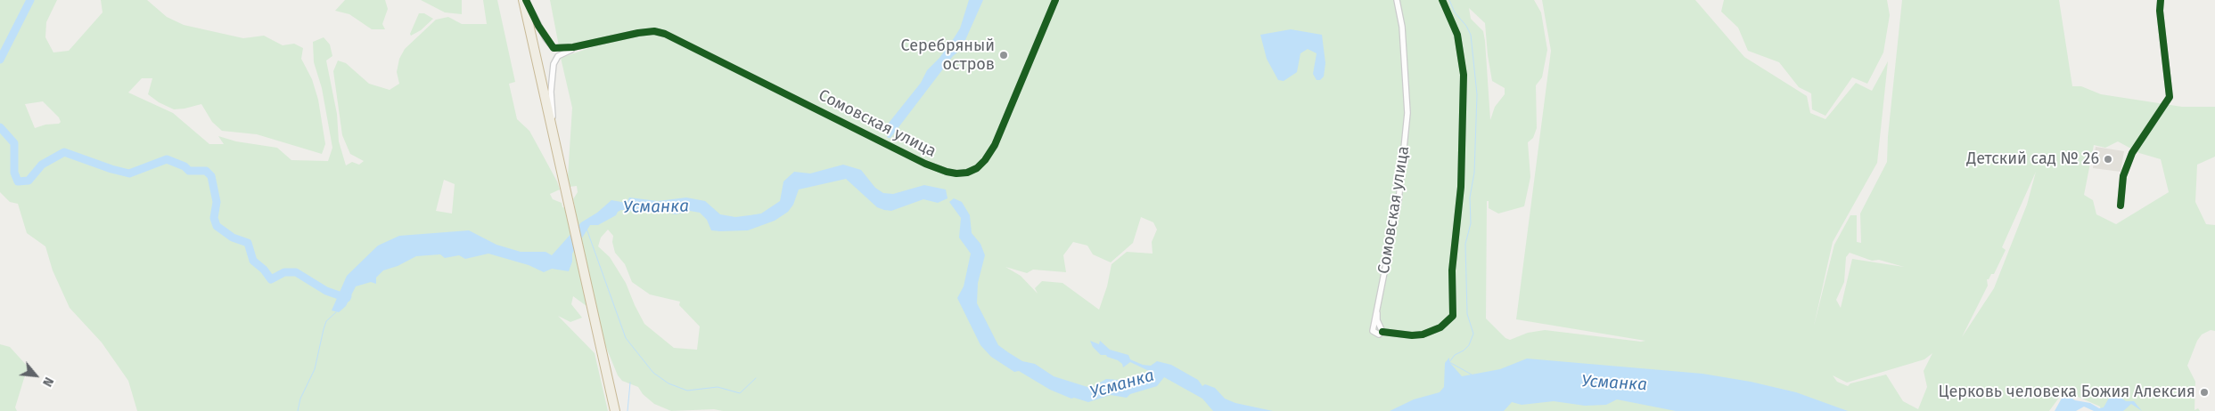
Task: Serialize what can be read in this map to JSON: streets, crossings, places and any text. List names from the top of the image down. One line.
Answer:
{"streets":{"street":["Сомовская улица"]},"water":["Усманка"],"places":["Серебряный остров","Детский сад № 26","Церковь человека Божия Алексия"],"north":"bottom right"}
